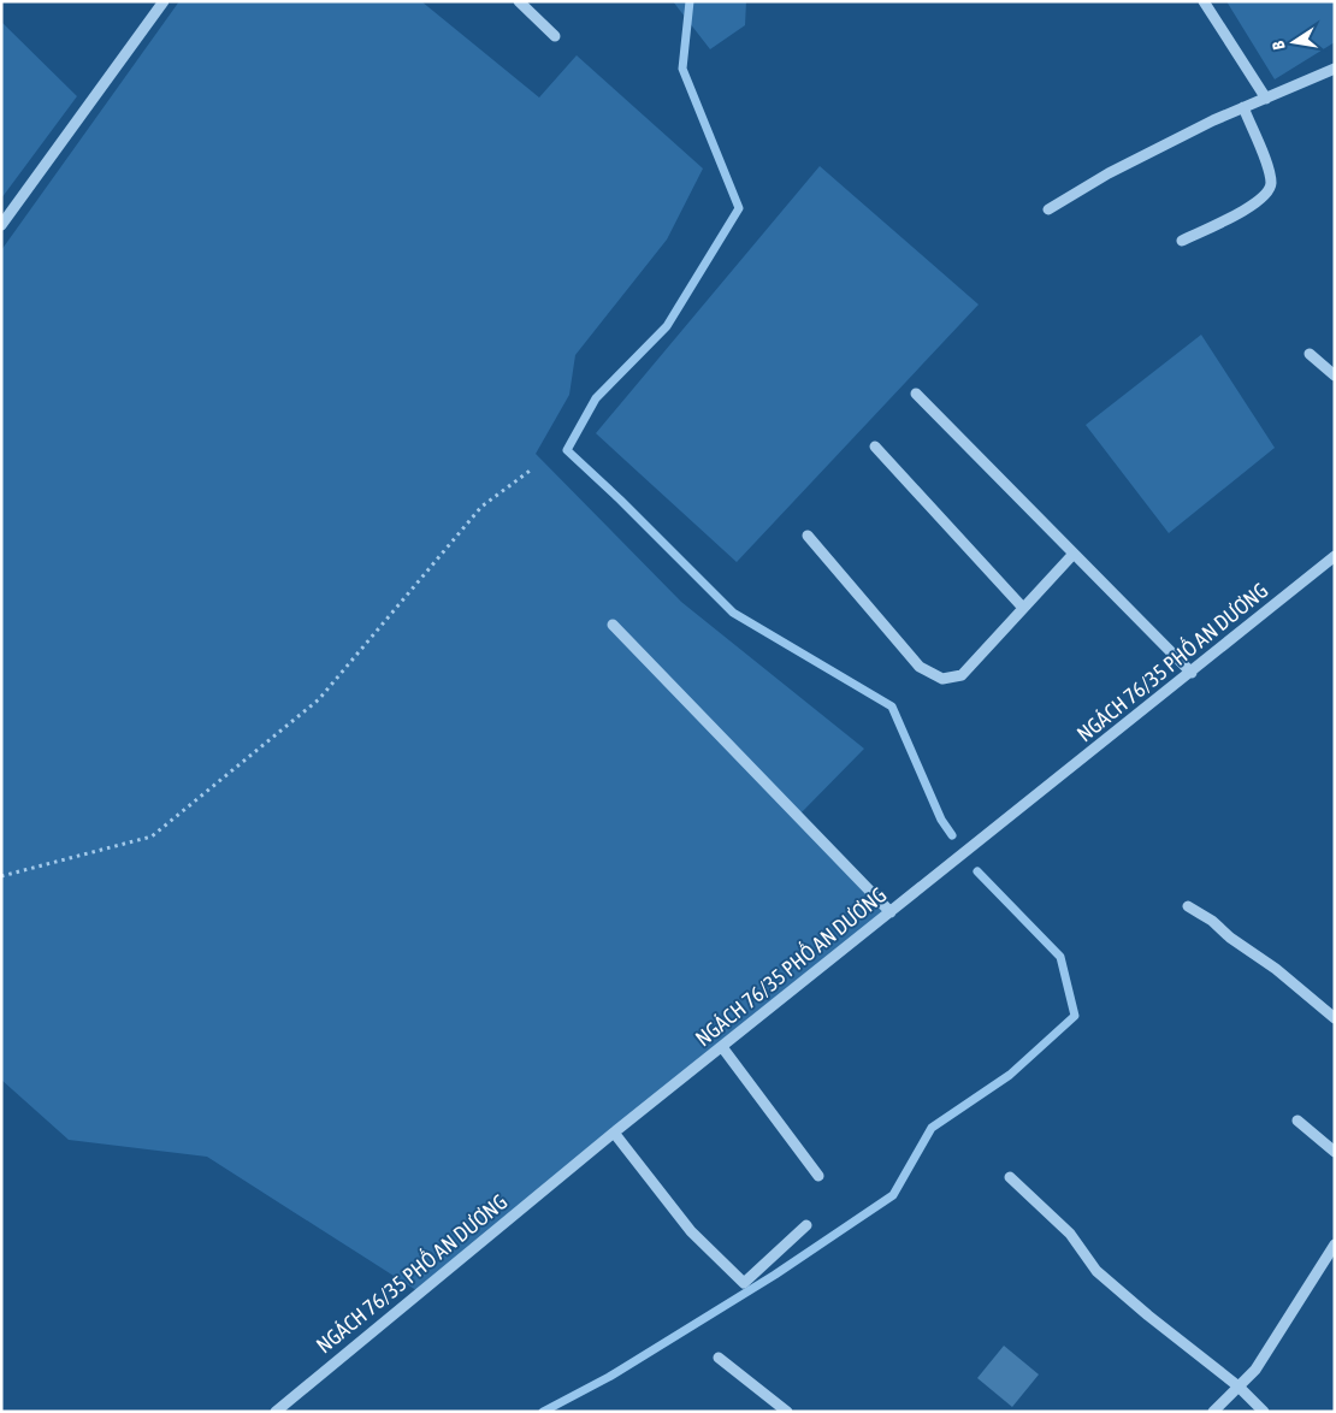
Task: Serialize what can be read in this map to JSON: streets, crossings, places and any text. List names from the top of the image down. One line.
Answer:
{"streets":{"street":["NGÁCH 76/35 PHỐ AN DƯƠNG"]},"north":"left"}
